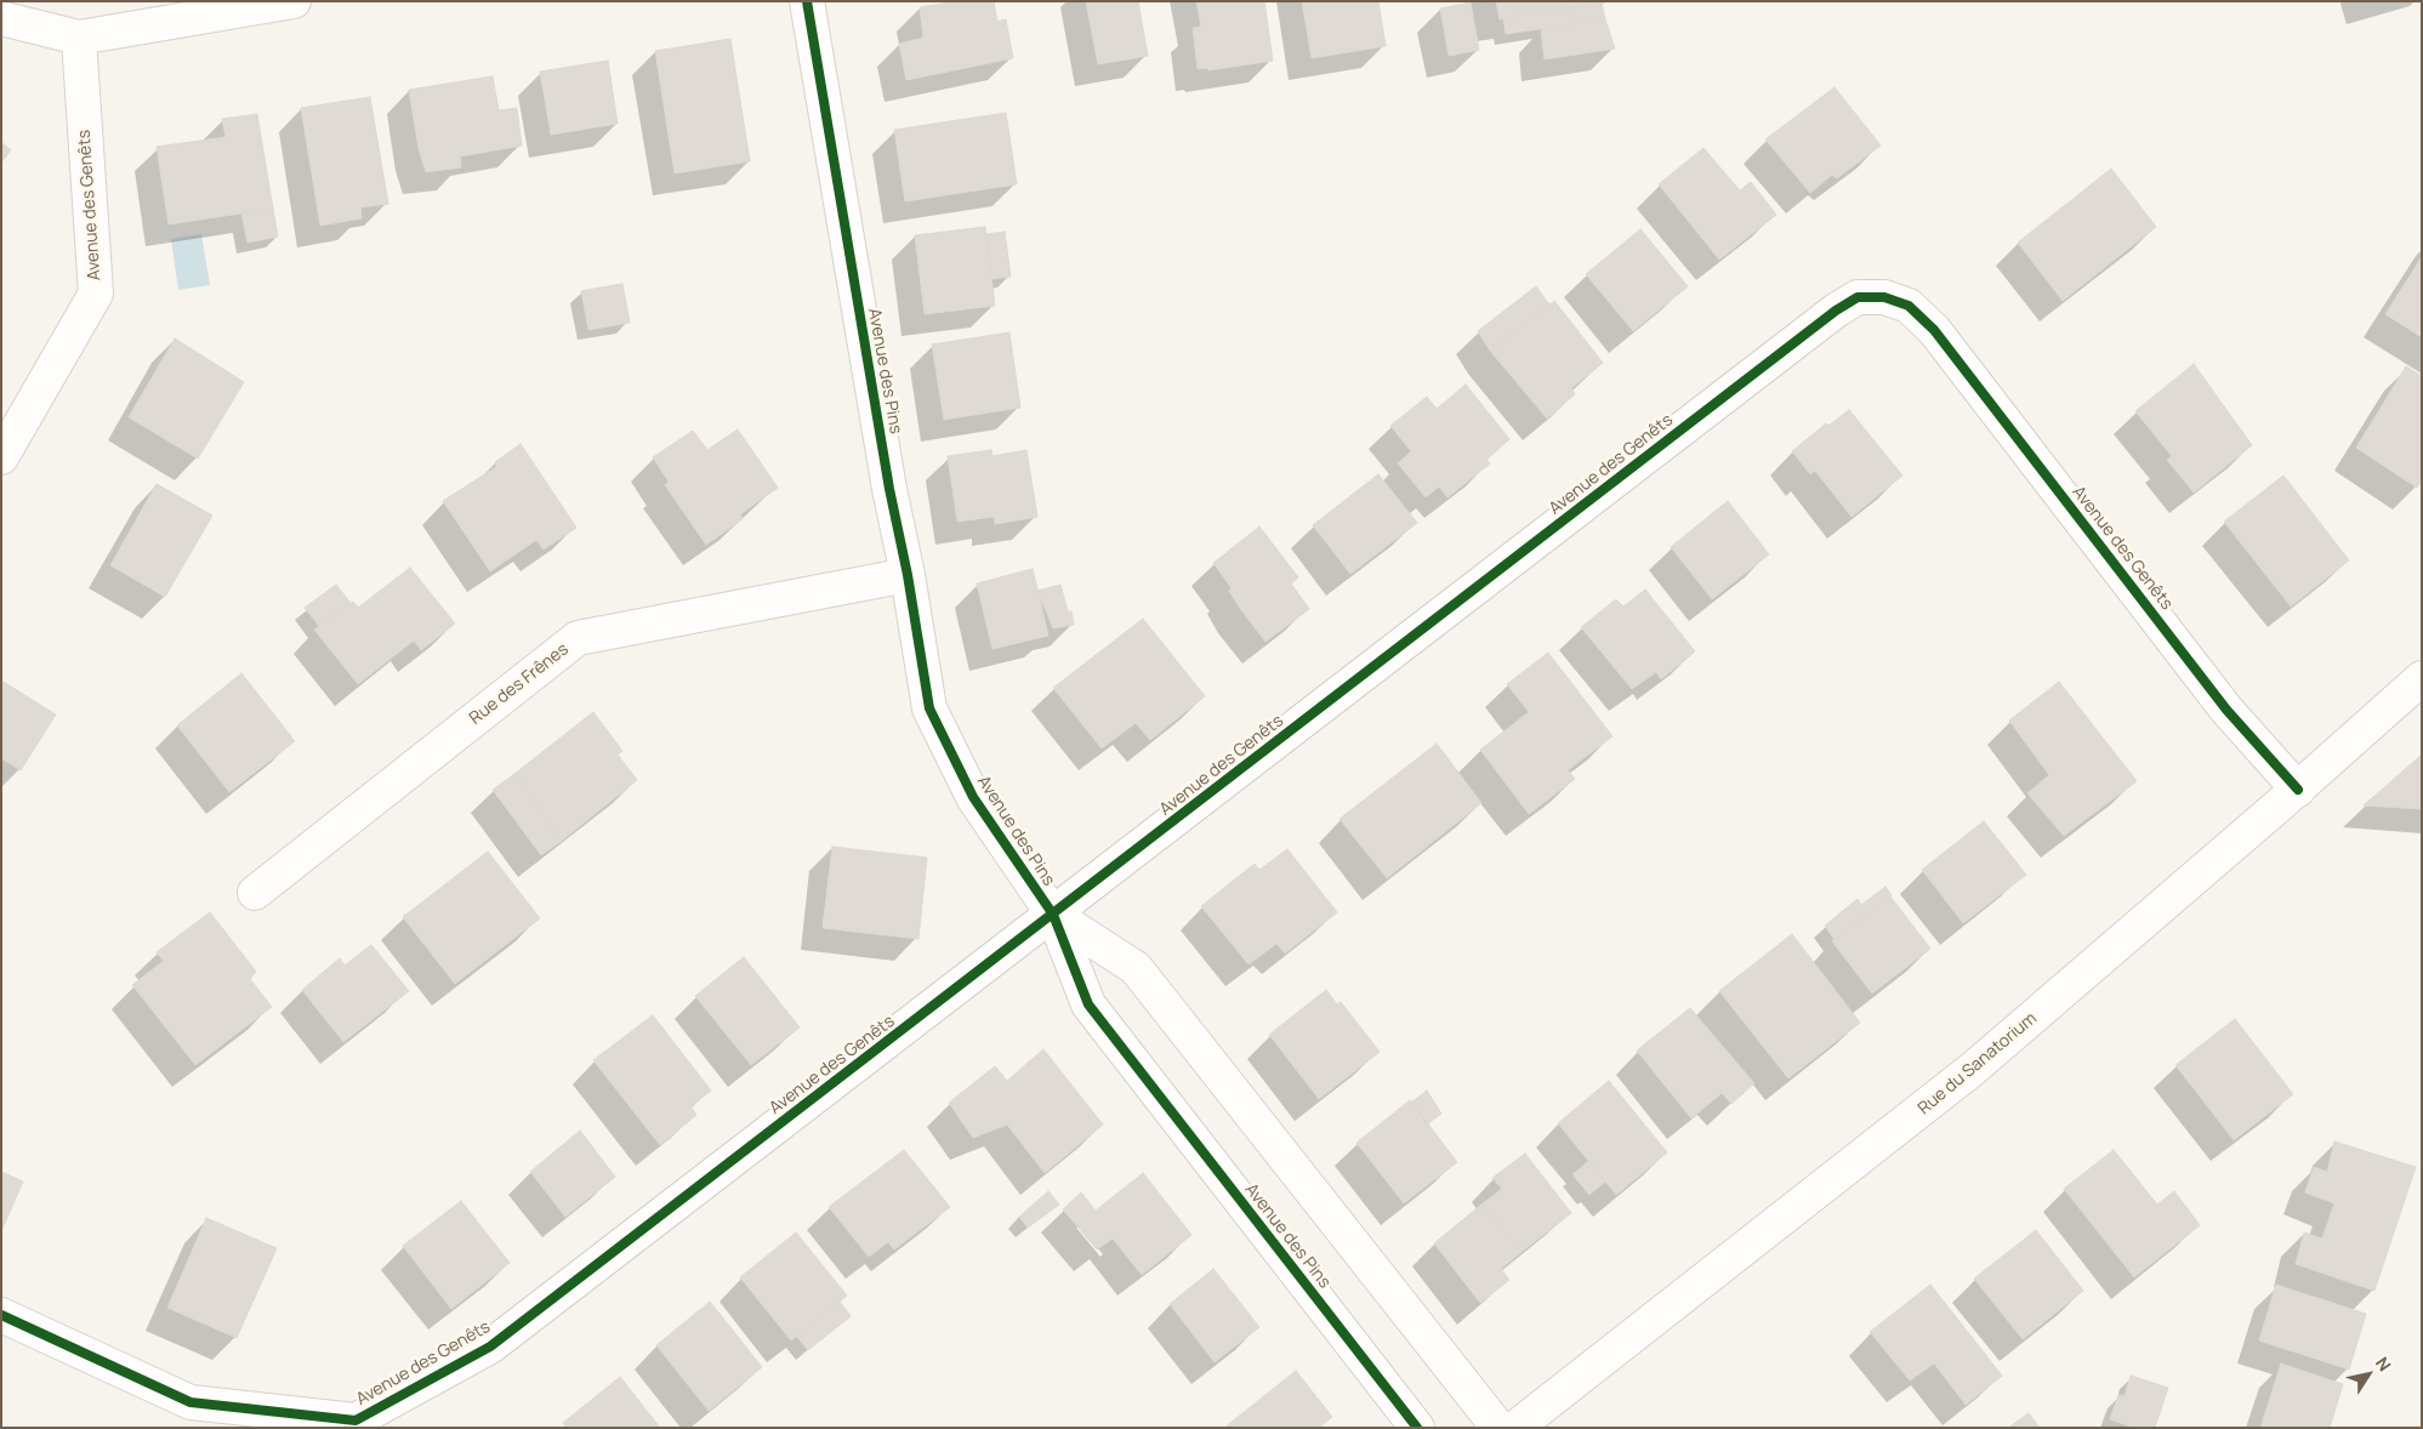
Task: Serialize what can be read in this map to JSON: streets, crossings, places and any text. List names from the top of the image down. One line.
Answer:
{"streets":{"street":["Avenue des Genêts","Avenue des Pins","Rue des Frênes","Rue du Sanatorium"]},"crossings":[["Avenue des Genêts","Avenue des Pins"],["Avenue des Genêts","Rue du Sanatorium"],["Avenue des Pins","Rue des Frênes"]],"north":"top right"}
